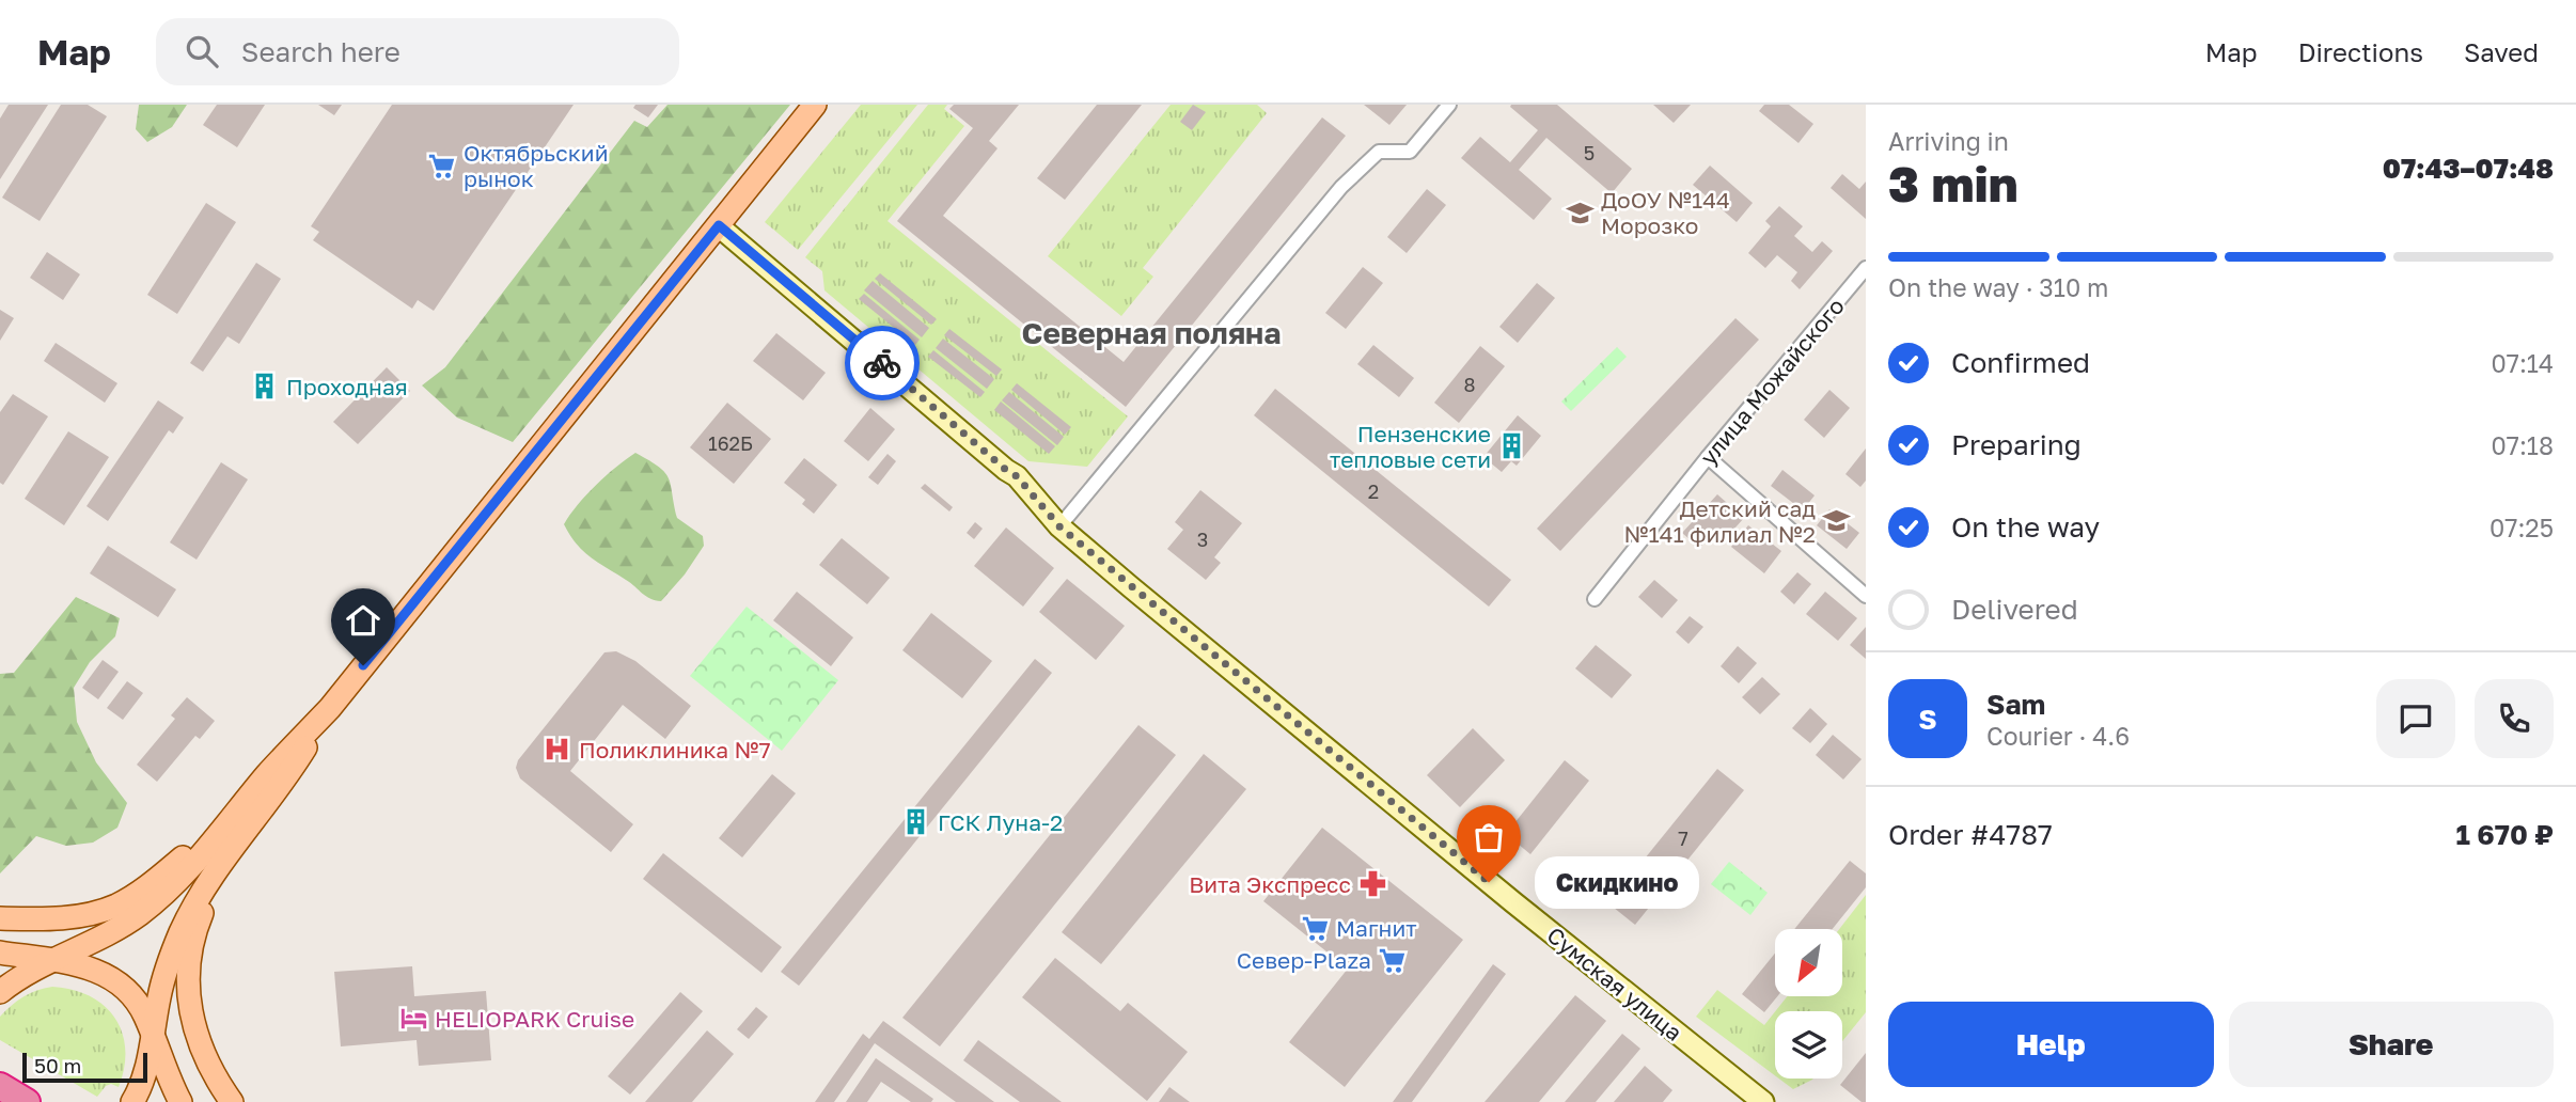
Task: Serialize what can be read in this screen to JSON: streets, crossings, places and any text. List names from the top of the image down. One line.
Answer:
{"streets":{"street":["улица Можайского","Сумская улица"]},"districts":["Северная поляна"],"places":{"supermarket":["Октябрьский рынок","Магнит","Север-Plaza"],"school or university":["ДоОУ №144 Морозко","Детский сад №141 филиал №2"],"building":["Проходная","Пензенские тепловые сети","ГСК Луна-2"],"hospital":["Поликлиника №7"],"other":["Скидкино"],"pharmacy":["Вита Экспресс"],"hotel":["HELIOPARK Cruise"]},"house_numbers":["5","8","162Б","2","3","7"],"scale_bar":"50 m","north":"bottom left","page":{"header":"Map","search":"Search here","nav":["Map","Directions","Saved"],"heading":["3 min","Arriving in","07:43–07:48"],"panel":["Sam","Courier · 4.6","Order #4787","1 670 ₽"],"bar":"On the way · 310 m","list":[["Confirmed","07:14"],["Preparing","07:18"],["On the way","07:25"],"Delivered"],"round":"S","bubble":"Скидкино","buttons":["Help","Share"],"scale":"50 m"}}
